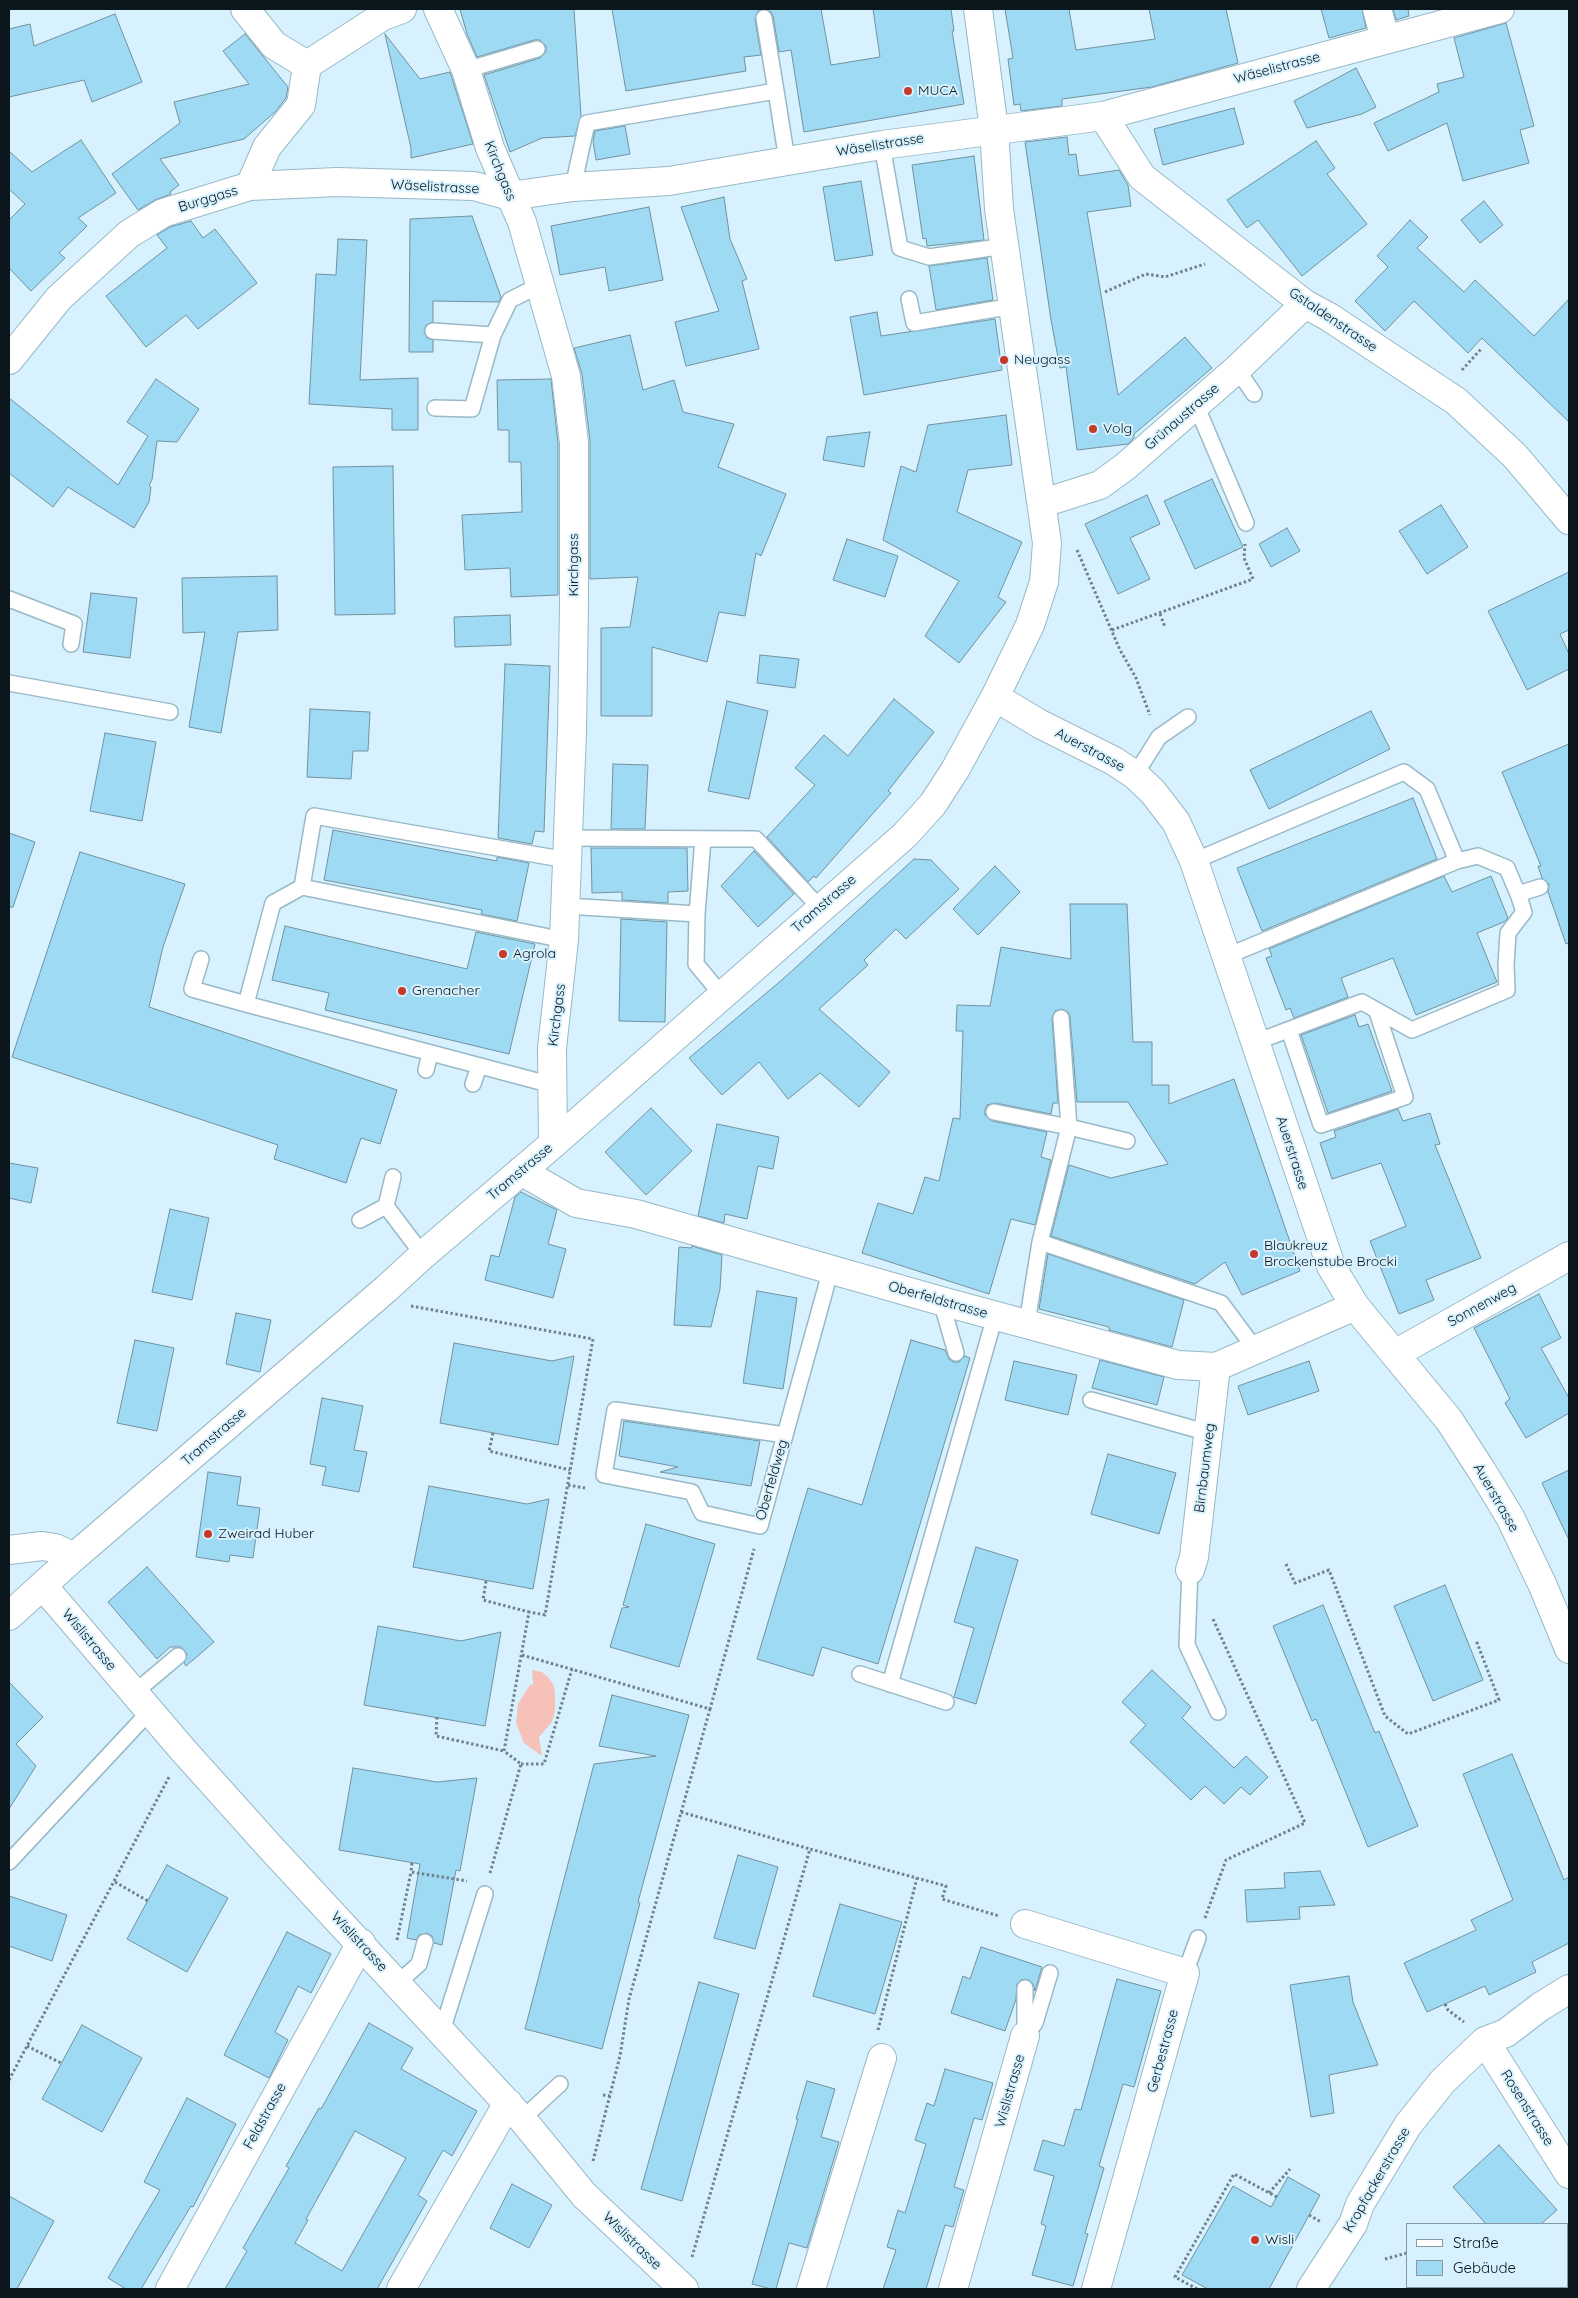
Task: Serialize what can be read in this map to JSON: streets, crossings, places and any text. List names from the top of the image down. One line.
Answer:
{"streets":{"street":["Wäselistrasse","Kirchgass","Burggass","Gstaldenstrasse","Grünaustrasse","Auerstrasse","Tramstrasse","Oberfeldstrasse","Sonnenweg","Birnbaumweg","Wislistrasse","Gerbestrasse","Rosenstrasse","Feldstrasse","Kropfackerstrasse"],"lane":["Oberfeldweg"]},"crossings":[["Wäselistrasse","Kirchgass"],["Wäselistrasse","Burggass"],["Wäselistrasse","Gstaldenstrasse"],["Kirchgass","Tramstrasse"],["Gstaldenstrasse","Grünaustrasse"],["Auerstrasse","Tramstrasse"],["Auerstrasse","Oberfeldstrasse"],["Auerstrasse","Sonnenweg"],["Tramstrasse","Oberfeldstrasse"],["Tramstrasse","Wislistrasse"],["Oberfeldstrasse","Birnbaumweg"],["Oberfeldstrasse","Oberfeldweg"],["Wislistrasse","Feldstrasse"],["Rosenstrasse","Kropfackerstrasse"]],"places":["MUCA","Neugass","Volg","Agrola","Grenacher","Blaukreuz Brockenstube Brocki","Zweirad Huber","Wisli"],"legend":["Straße","Gebäude"]}
